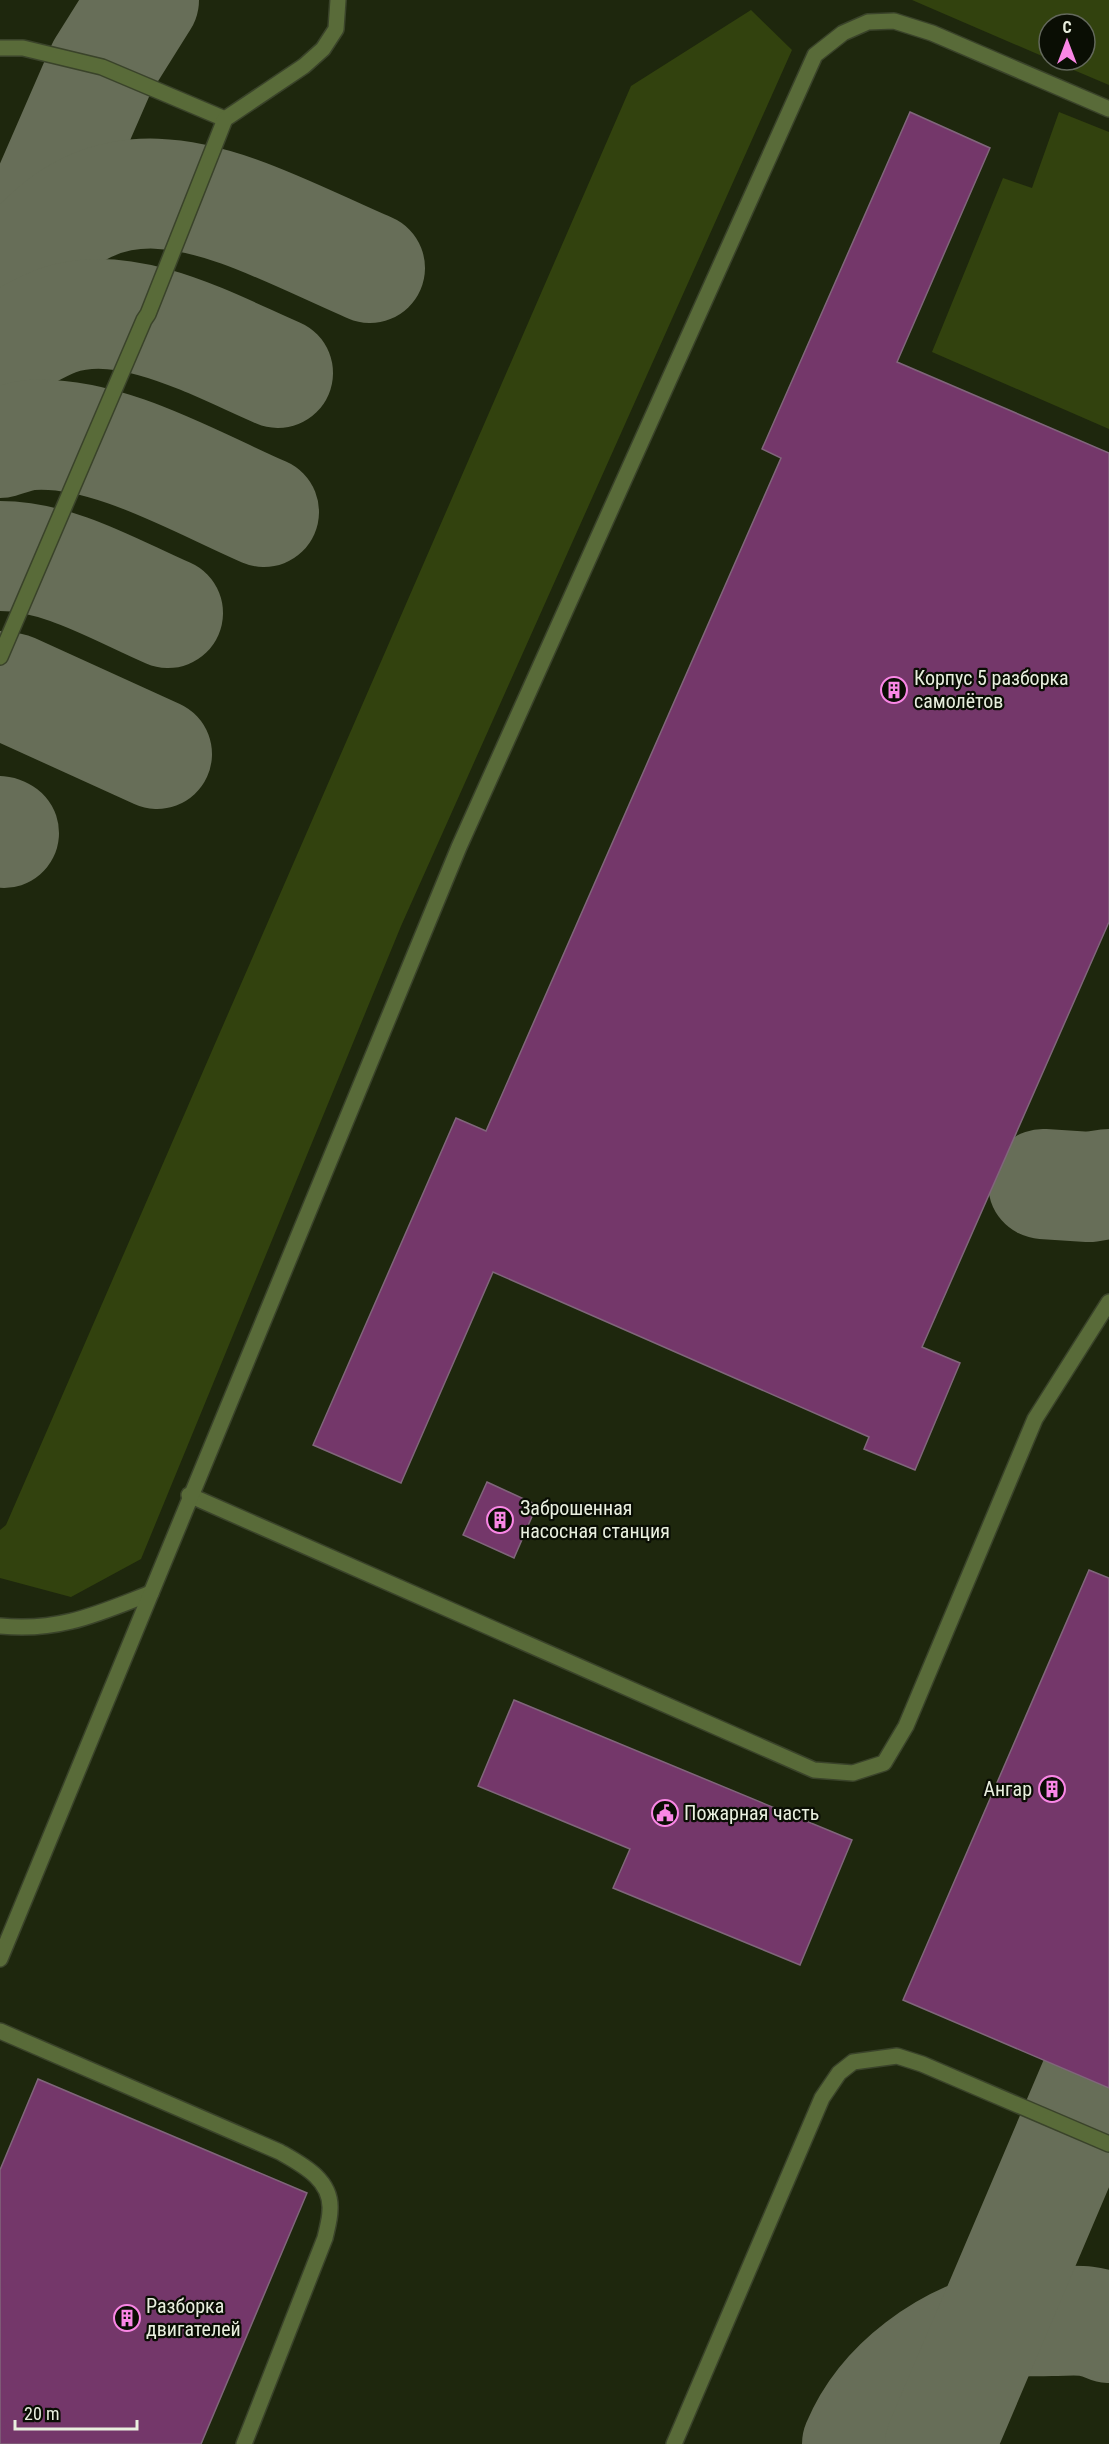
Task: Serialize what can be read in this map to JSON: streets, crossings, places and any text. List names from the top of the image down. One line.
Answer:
{"places":{"building":["Корпус 5 разборка самолётов","Заброшенная насосная станция","Ангар","Разборка двигателей"],"public building":["Пожарная часть"]},"scale_bar":"20 m","north":"top"}
